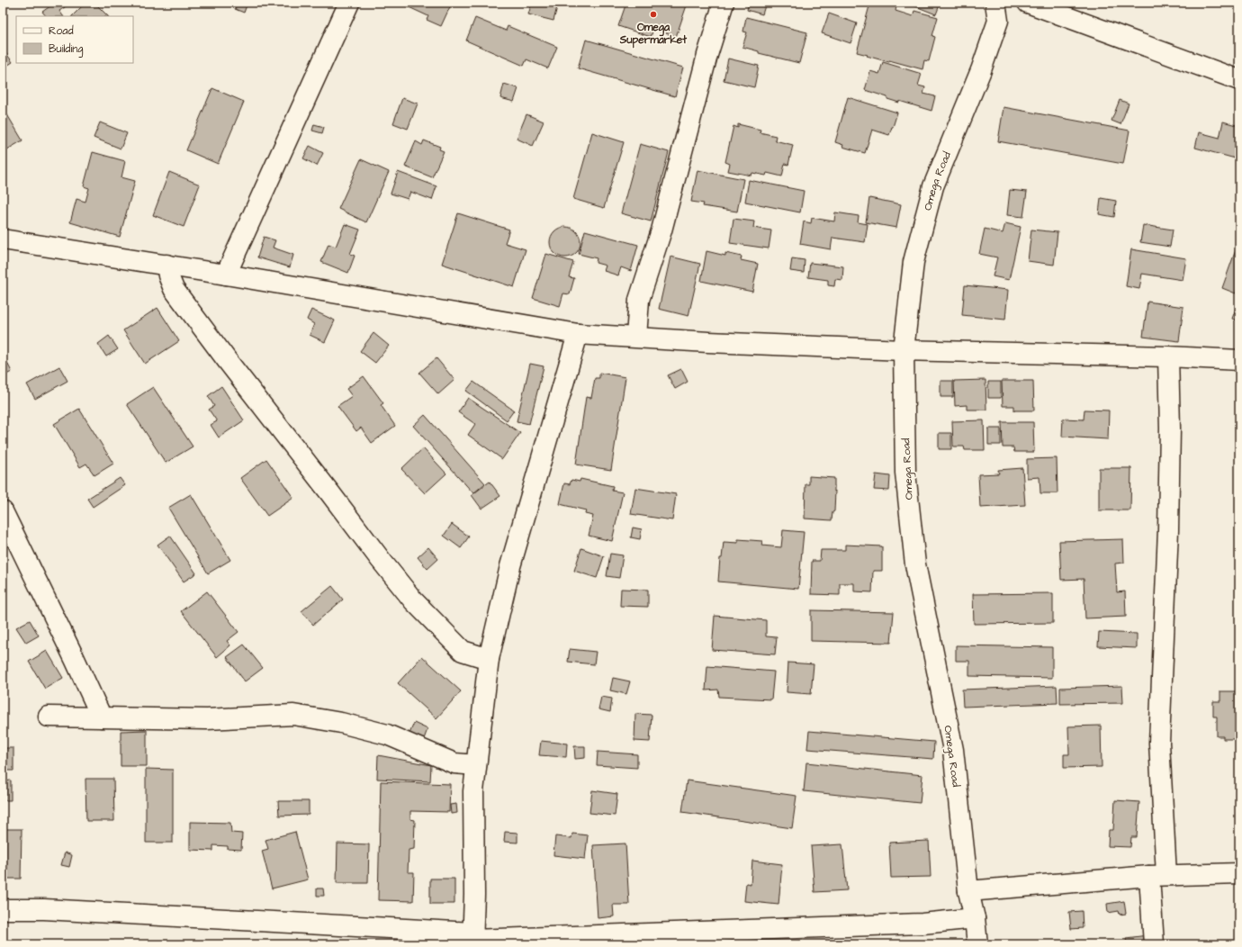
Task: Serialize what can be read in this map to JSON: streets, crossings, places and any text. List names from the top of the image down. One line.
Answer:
{"streets":{"street":["Omega Road"]},"places":["Omega Supermarket"],"legend":["Road","Building"]}
